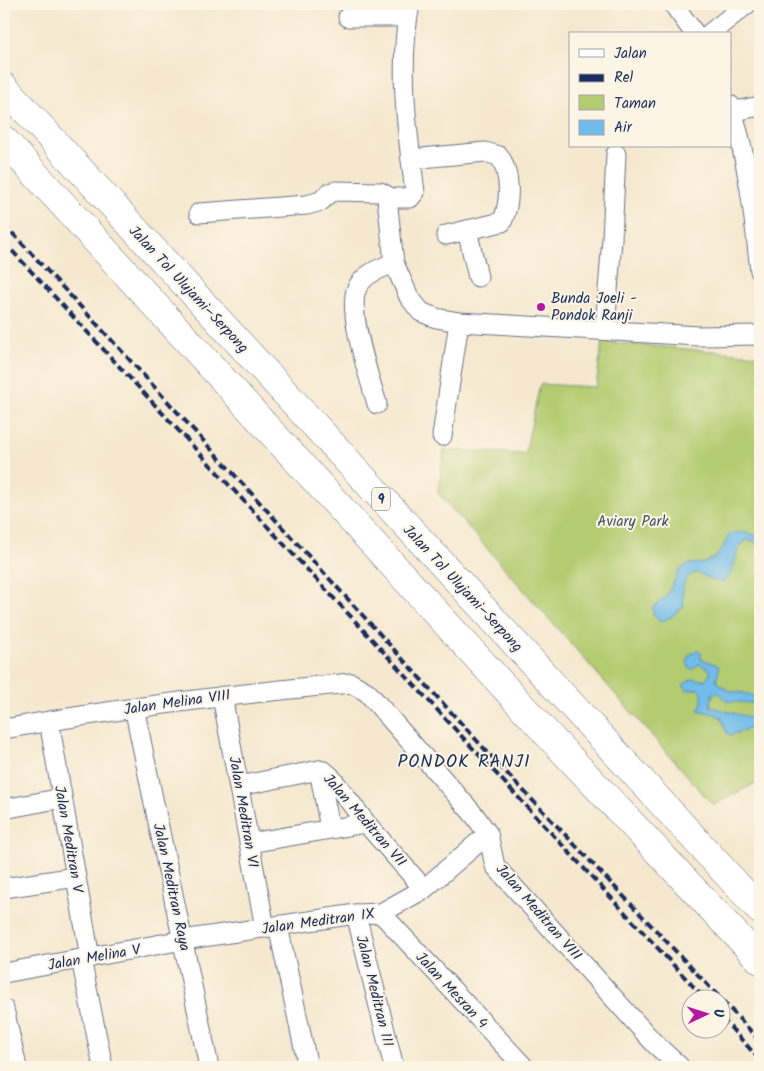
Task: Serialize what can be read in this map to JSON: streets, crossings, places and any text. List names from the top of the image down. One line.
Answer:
{"streets":{"highway":["Jalan Tol Ulujami–Serpong","9"],"street":["Jalan Melina VIII","Jalan Meditran VI","Jalan Meditran VII","Jalan Meditran V","Jalan Meditran Raya","Jalan Meditran VIII","Jalan Meditran IX","Jalan Melina V","Jalan Mesran 4","Jalan Meditran III"]},"crossings":[["Jalan Melina VIII","Jalan Meditran VI"],["Jalan Melina VIII","Jalan Meditran V"],["Jalan Melina VIII","Jalan Meditran Raya"],["Jalan Melina VIII","Jalan Meditran VIII"],["Jalan Meditran VI","Jalan Meditran VII"],["Jalan Meditran VI","Jalan Meditran IX"],["Jalan Meditran VII","Jalan Meditran IX"],["Jalan Meditran V","Jalan Melina V"],["Jalan Meditran Raya","Jalan Meditran IX"],["Jalan Meditran Raya","Jalan Melina V"],["Jalan Meditran VIII","Jalan Meditran IX"],["Jalan Meditran IX","Jalan Melina V"],["Jalan Meditran IX","Jalan Mesran 4"],["Jalan Meditran IX","Jalan Meditran III"]],"districts":["PONDOK RANJI"],"parks":["Aviary Park"],"places":["Bunda Joeli - Pondok Ranji"],"legend":["Jalan","Rel","Taman","Air"],"north":"right"}
